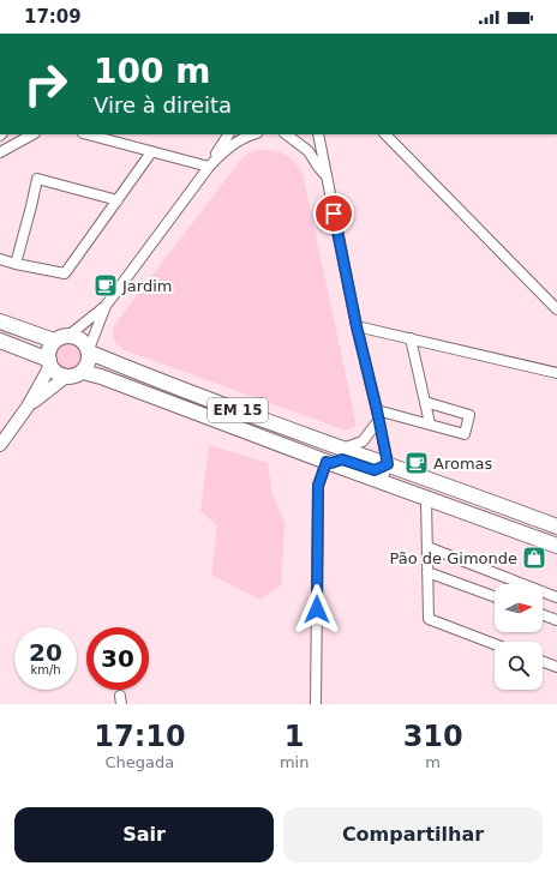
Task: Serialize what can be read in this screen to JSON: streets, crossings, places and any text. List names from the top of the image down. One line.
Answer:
{"streets":{"main road":["EM 15"]},"places":{"cafe":["Jardim","Aromas"],"shop":["Pão de Gimonde"]},"north":"right","page":{"status":"17:09","turn":["100 m","Vire à direita"],"speed":"20 km/h","limit":"30","eta":["17:10","Chegada","1","min","310","m"],"buttons":["Sair","Compartilhar"]}}
